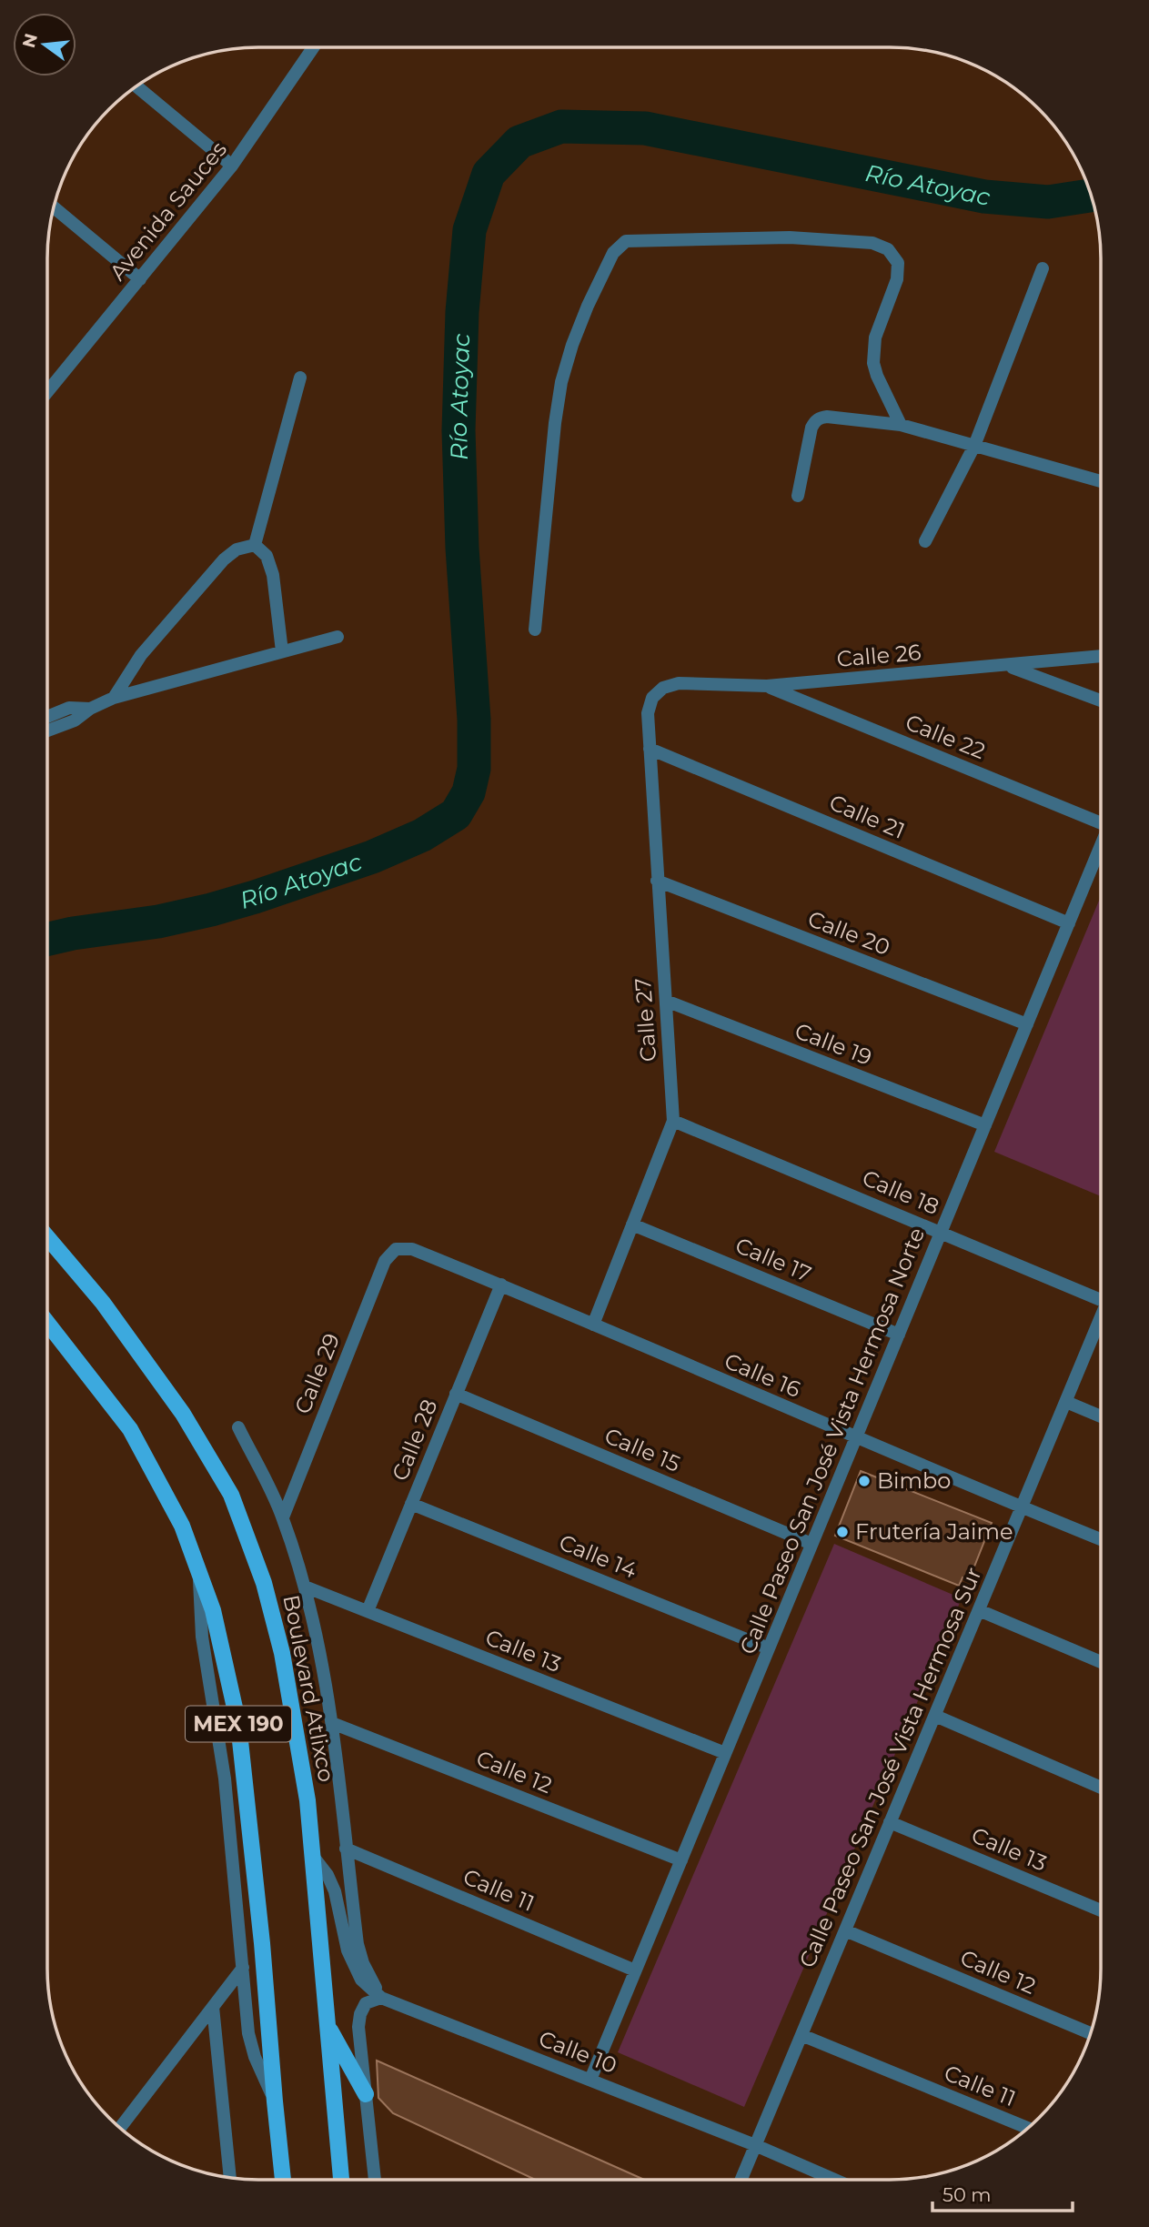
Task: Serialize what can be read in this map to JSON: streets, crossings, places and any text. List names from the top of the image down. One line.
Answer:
{"streets":{"main road":["Boulevard Atlixco","MEX 190"],"street":["Avenida Sauces","Calle 26","Calle 22","Calle 21","Calle 20","Calle 27","Calle 19","Calle 18","Calle 17","Calle 29","Calle 16","Calle 28","Calle Paseo San José Vista Hermosa Norte","Calle 15","Calle 14","Calle 13","Calle Paseo San José Vista Hermosa Sur","Calle 12","Calle 11","Calle 10"]},"crossings":[["Calle 26","Calle 22"],["Calle 26","Calle 27"],["Calle 21","Calle 27"],["Calle 21","Calle Paseo San José Vista Hermosa Norte"],["Calle 20","Calle 27"],["Calle 20","Calle Paseo San José Vista Hermosa Norte"],["Calle 27","Calle 19"],["Calle 27","Calle 18"],["Calle 27","Calle 17"],["Calle 27","Calle 16"],["Calle 19","Calle Paseo San José Vista Hermosa Norte"],["Calle 18","Calle Paseo San José Vista Hermosa Norte"],["Calle 17","Calle Paseo San José Vista Hermosa Norte"],["Calle 29","Calle 16"],["Calle 16","Calle 28"],["Calle 16","Calle Paseo San José Vista Hermosa Norte"],["Calle 16","Calle Paseo San José Vista Hermosa Sur"],["Calle 28","Calle 15"],["Calle 28","Calle 14"],["Calle 28","Calle 13"],["Calle Paseo San José Vista Hermosa Norte","Calle 15"],["Calle Paseo San José Vista Hermosa Norte","Calle 14"],["Calle Paseo San José Vista Hermosa Norte","Calle 13"],["Calle Paseo San José Vista Hermosa Norte","Calle 12"],["Calle Paseo San José Vista Hermosa Norte","Calle 11"],["Calle Paseo San José Vista Hermosa Norte","Calle 10"],["Calle 13","Calle Paseo San José Vista Hermosa Sur"],["Calle Paseo San José Vista Hermosa Sur","Calle 12"],["Calle Paseo San José Vista Hermosa Sur","Calle 11"],["Calle Paseo San José Vista Hermosa Sur","Calle 10"]],"water":["Río Atoyac"],"places":["Bimbo","Frutería Jaime"],"scale_bar":"50 m","north":"left"}
